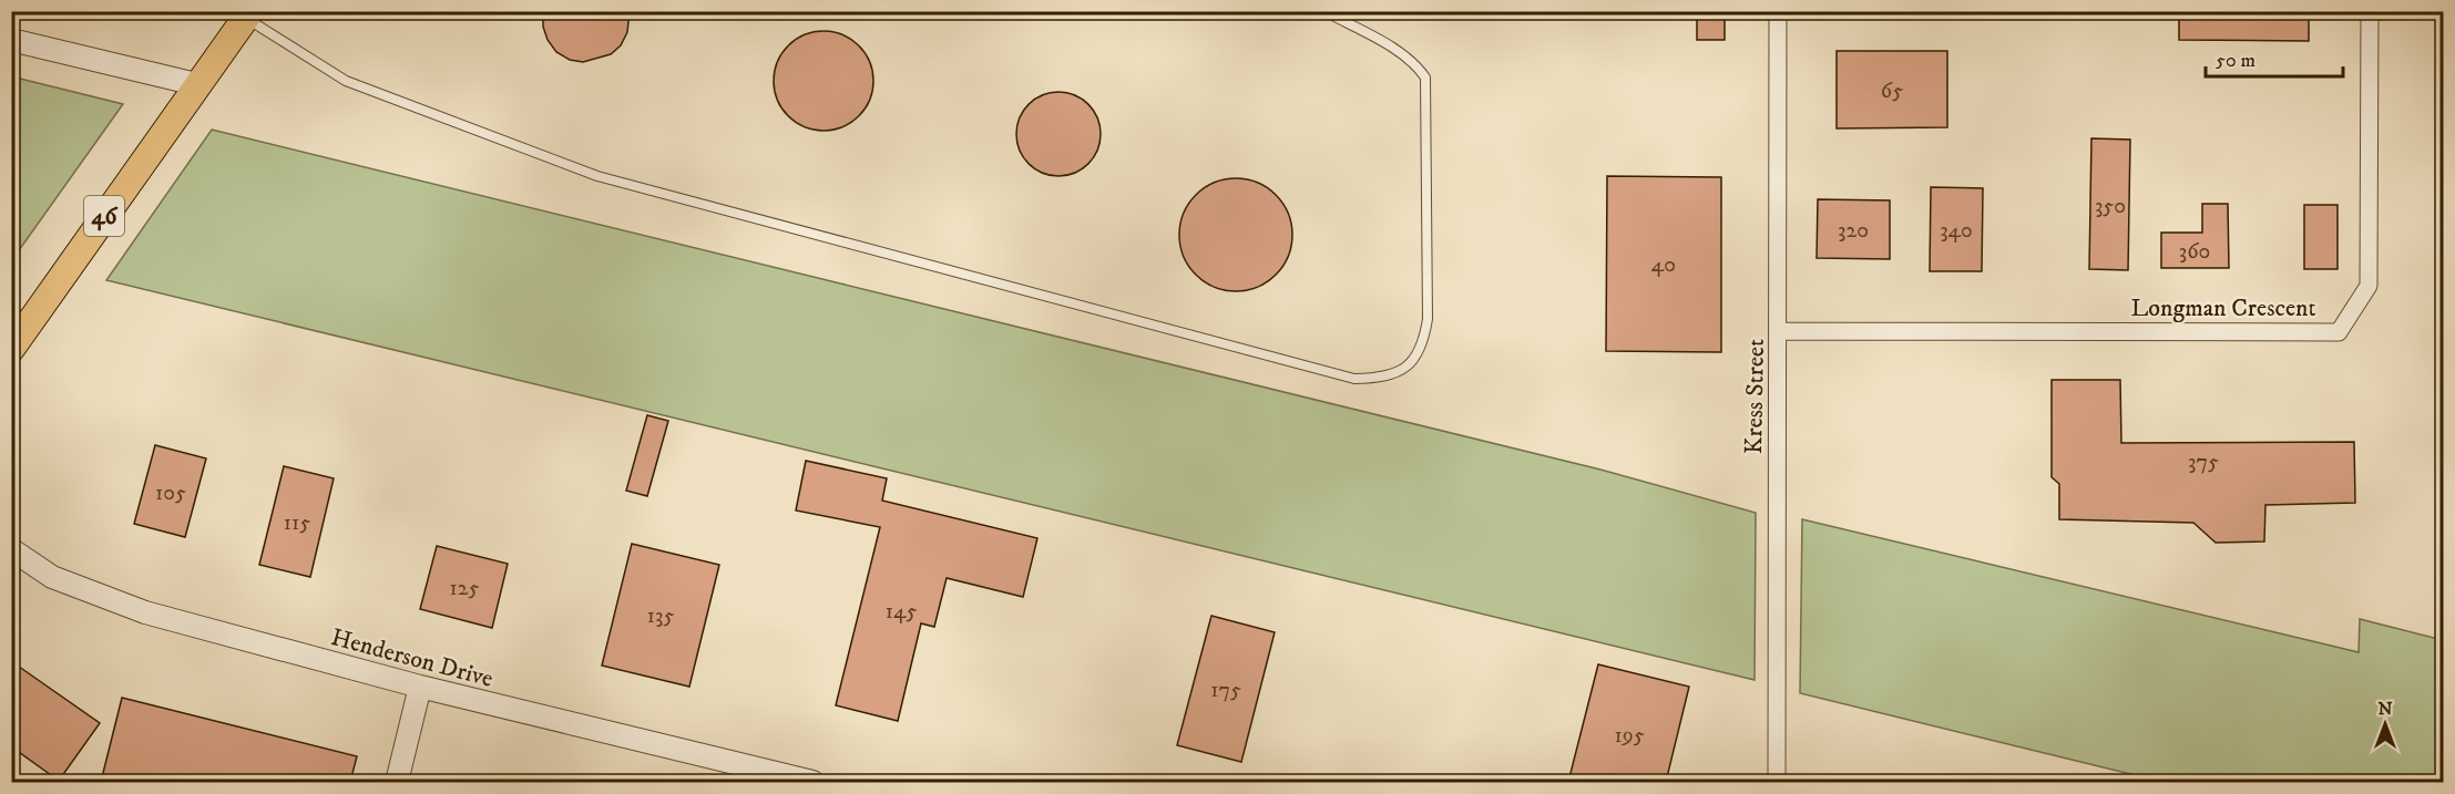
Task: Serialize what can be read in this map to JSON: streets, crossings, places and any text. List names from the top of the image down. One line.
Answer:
{"streets":{"main road":["46"],"street":["Longman Crescent","Kress Street","Henderson Drive"]},"crossings":[["Longman Crescent","Kress Street"]],"house_numbers":["65","350","320","340","360","40","375","105","115","125","145","135","175","195"],"scale_bar":"50 m","north":"top"}
